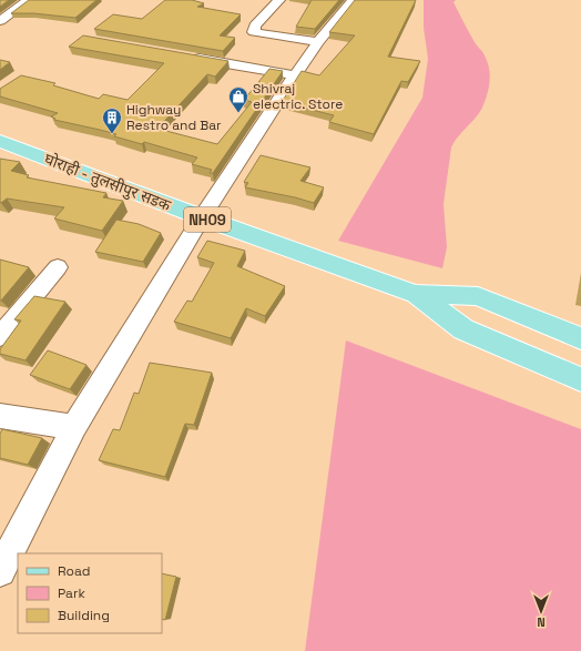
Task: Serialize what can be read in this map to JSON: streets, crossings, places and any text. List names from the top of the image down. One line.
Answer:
{"streets":{"main road":["घोराही - तुलसीपुर सडक","NH09"]},"places":{"shop":["Shivraj electric. Store"],"building":["Highway Restro and Bar"]},"legend":["Road","Park","Building"],"north":"bottom"}
